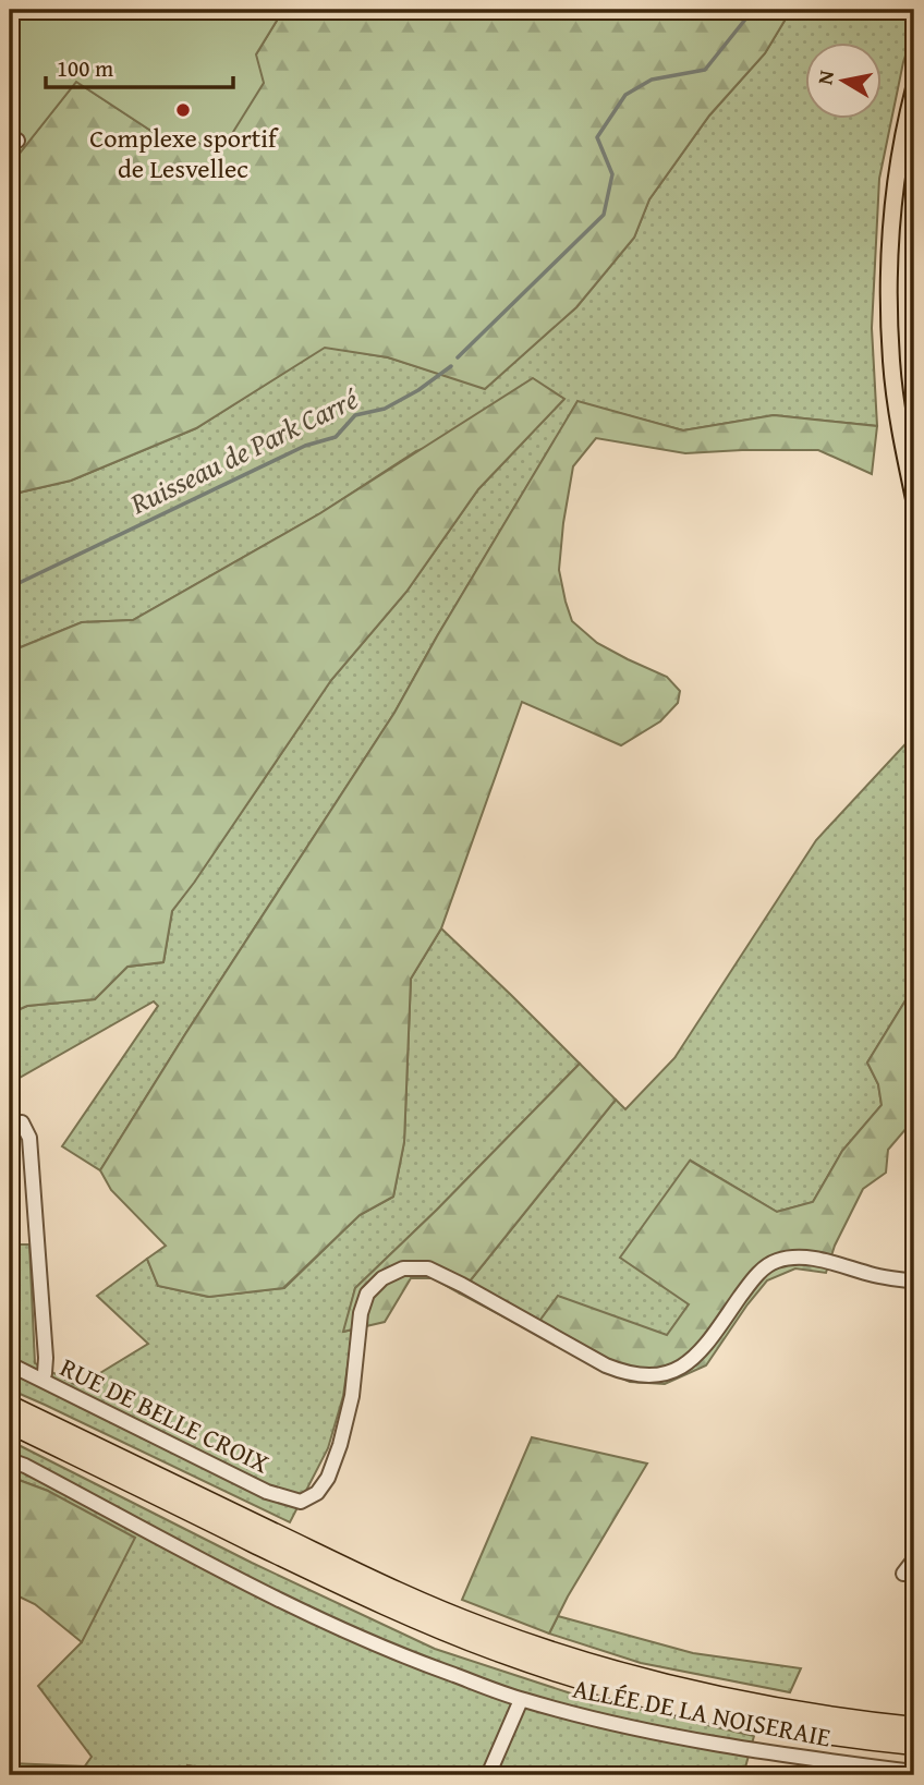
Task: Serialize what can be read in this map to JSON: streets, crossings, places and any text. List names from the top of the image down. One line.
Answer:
{"streets":{"street":["RUE DE BELLE CROIX","ALLÉE DE LA NOISERAIE"]},"water":["Ruisseau de Park Carré"],"places":["Complexe sportif de Lesvellec"],"scale_bar":"100 m","north":"left"}
